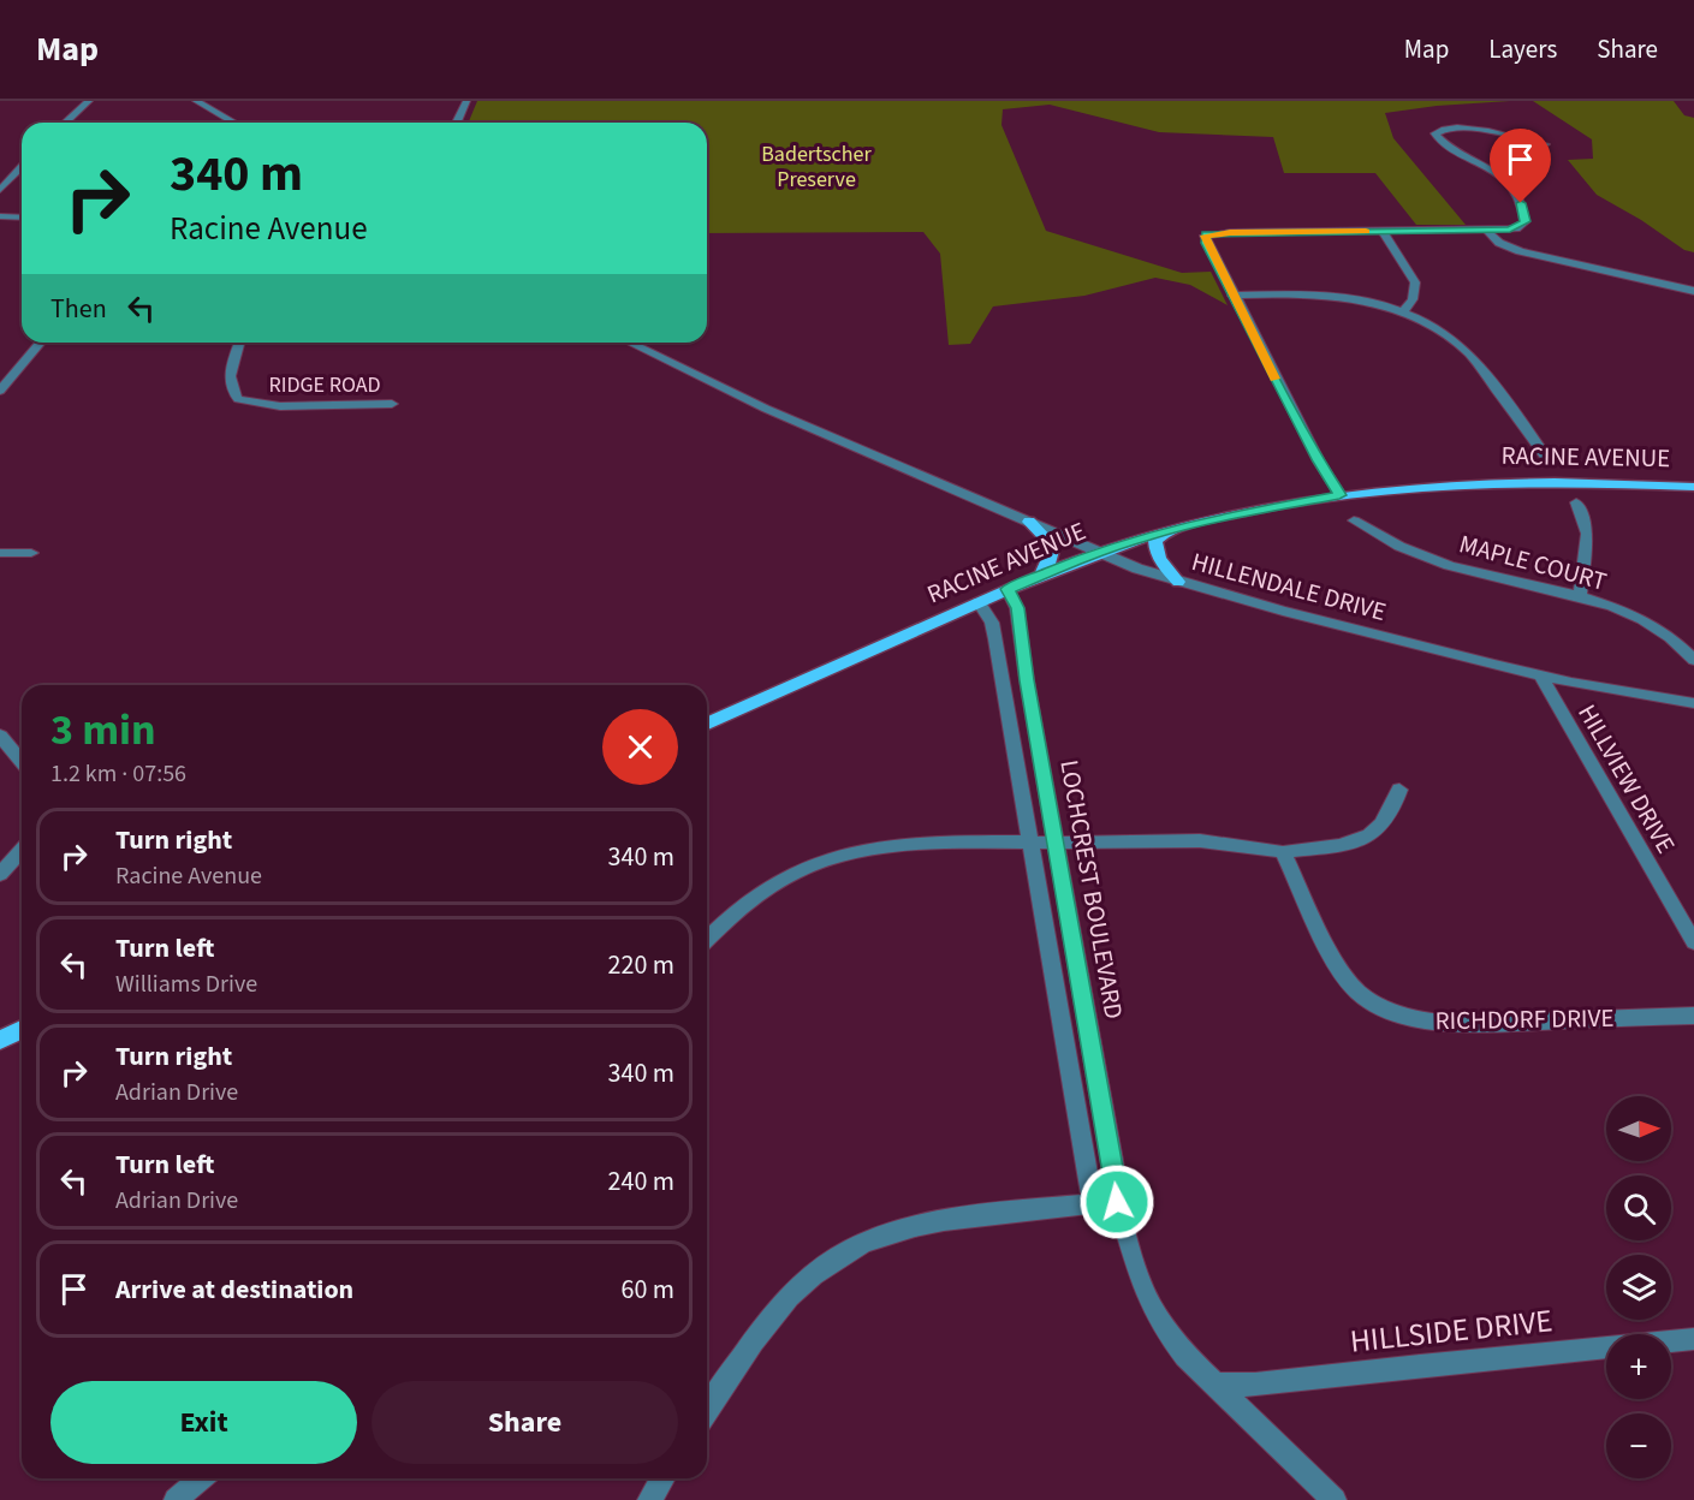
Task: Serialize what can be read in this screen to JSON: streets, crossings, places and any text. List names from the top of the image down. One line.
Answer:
{"streets":{"main road":["RACINE AVENUE"],"street":["RIDGE ROAD","MAPLE COURT","HILLENDALE DRIVE","HILLVIEW DRIVE","LOCHCREST BOULEVARD","RICHDORF DRIVE","HILLSIDE DRIVE"]},"crossings":[["RACINE AVENUE","HILLENDALE DRIVE"],["RACINE AVENUE","LOCHCREST BOULEVARD"],["HILLENDALE DRIVE","HILLVIEW DRIVE"],["LOCHCREST BOULEVARD","HILLSIDE DRIVE"]],"parks":["Badertscher Preserve"],"north":"right","page":{"header":"Map","nav":["Map","Layers","Share"],"turn":["340 m","Racine Avenue"],"then":"Then","heading":["3 min","1.2 km · 07:56"],"list":[{"name":"Turn right","note":"Racine Avenue","value":"340 m"},{"name":"Turn left","note":"Williams Drive","value":"220 m"},{"name":"Turn right","note":"Adrian Drive","value":"340 m"},{"name":"Turn left","note":"Adrian Drive","value":"240 m"},{"name":"Arrive at destination","value":"60 m"}],"map_buttons":["+","−"],"buttons":["Exit","Share"]}}
